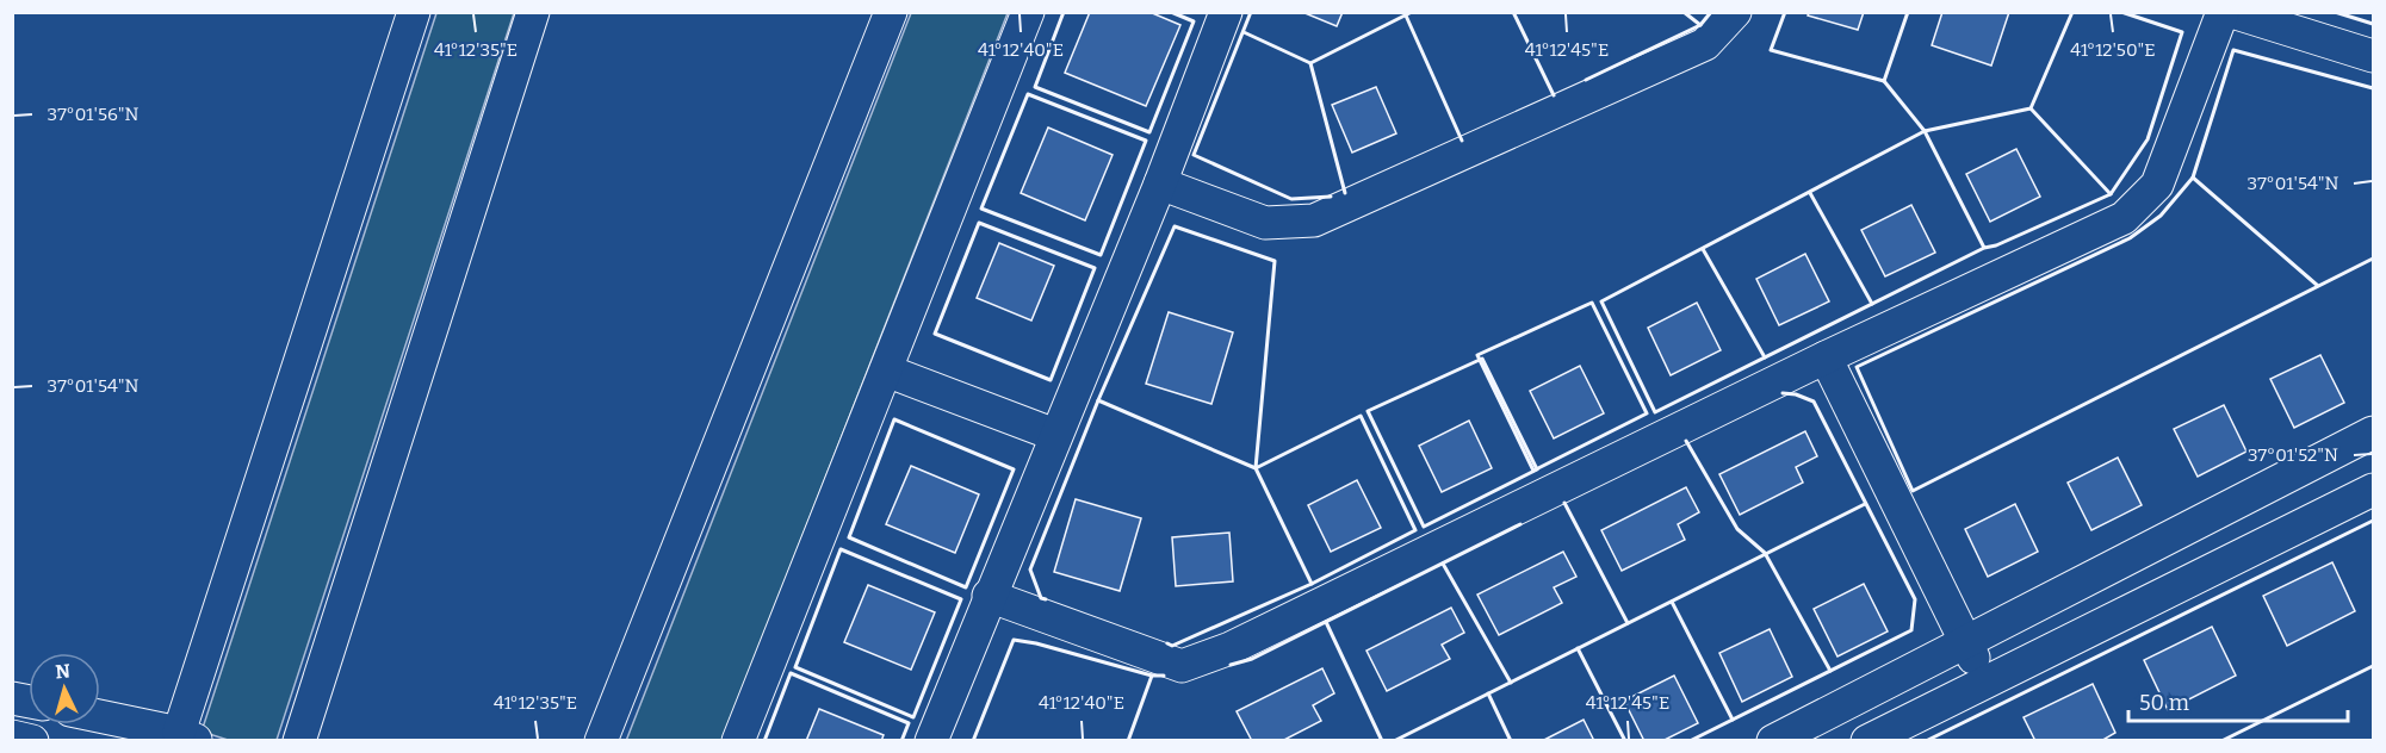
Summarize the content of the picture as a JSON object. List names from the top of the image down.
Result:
{
  "scale_bar": "50 m",
  "north": "top",
  "coordinates": [
    "41°12'35\"E",
    "41°12'40\"E",
    "41°12'45\"E",
    "41°12'50\"E",
    "37°01'56\"N",
    "37°01'54\"N",
    "37°01'52\"N"
  ]
}
